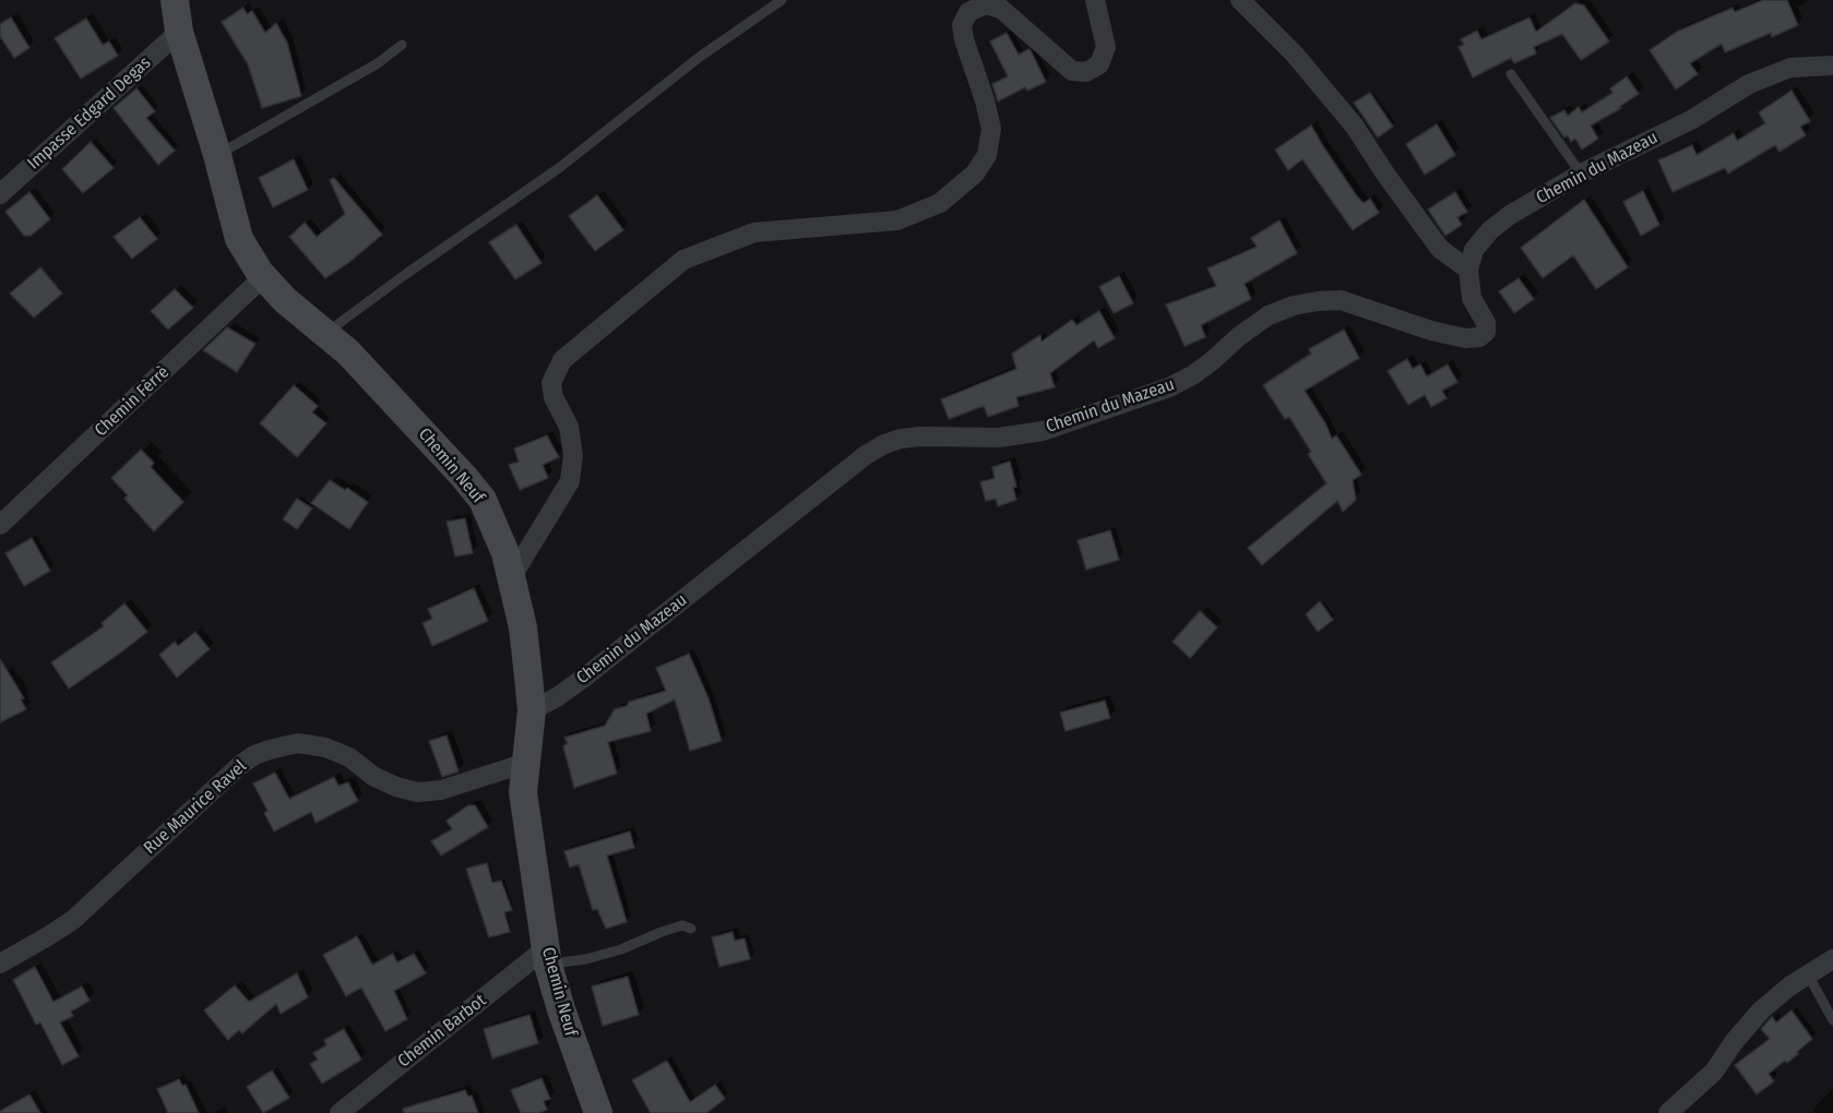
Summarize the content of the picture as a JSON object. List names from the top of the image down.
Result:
{
  "streets": {
    "main road": ["Chemin Neuf"],
    "street": [
      "Impasse Edgard Degas",
      "Chemin du Mazeau",
      "Chemin Fèrrè",
      "Rue Maurice Ravel",
      "Chemin Barbot"
    ]
  },
  "crossings": [
    ["Impasse Edgard Degas", "Chemin Neuf"],
    ["Chemin du Mazeau", "Chemin Neuf"],
    ["Chemin Fèrrè", "Chemin Neuf"],
    ["Chemin Neuf", "Rue Maurice Ravel"],
    ["Chemin Neuf", "Chemin Barbot"]
  ]
}
